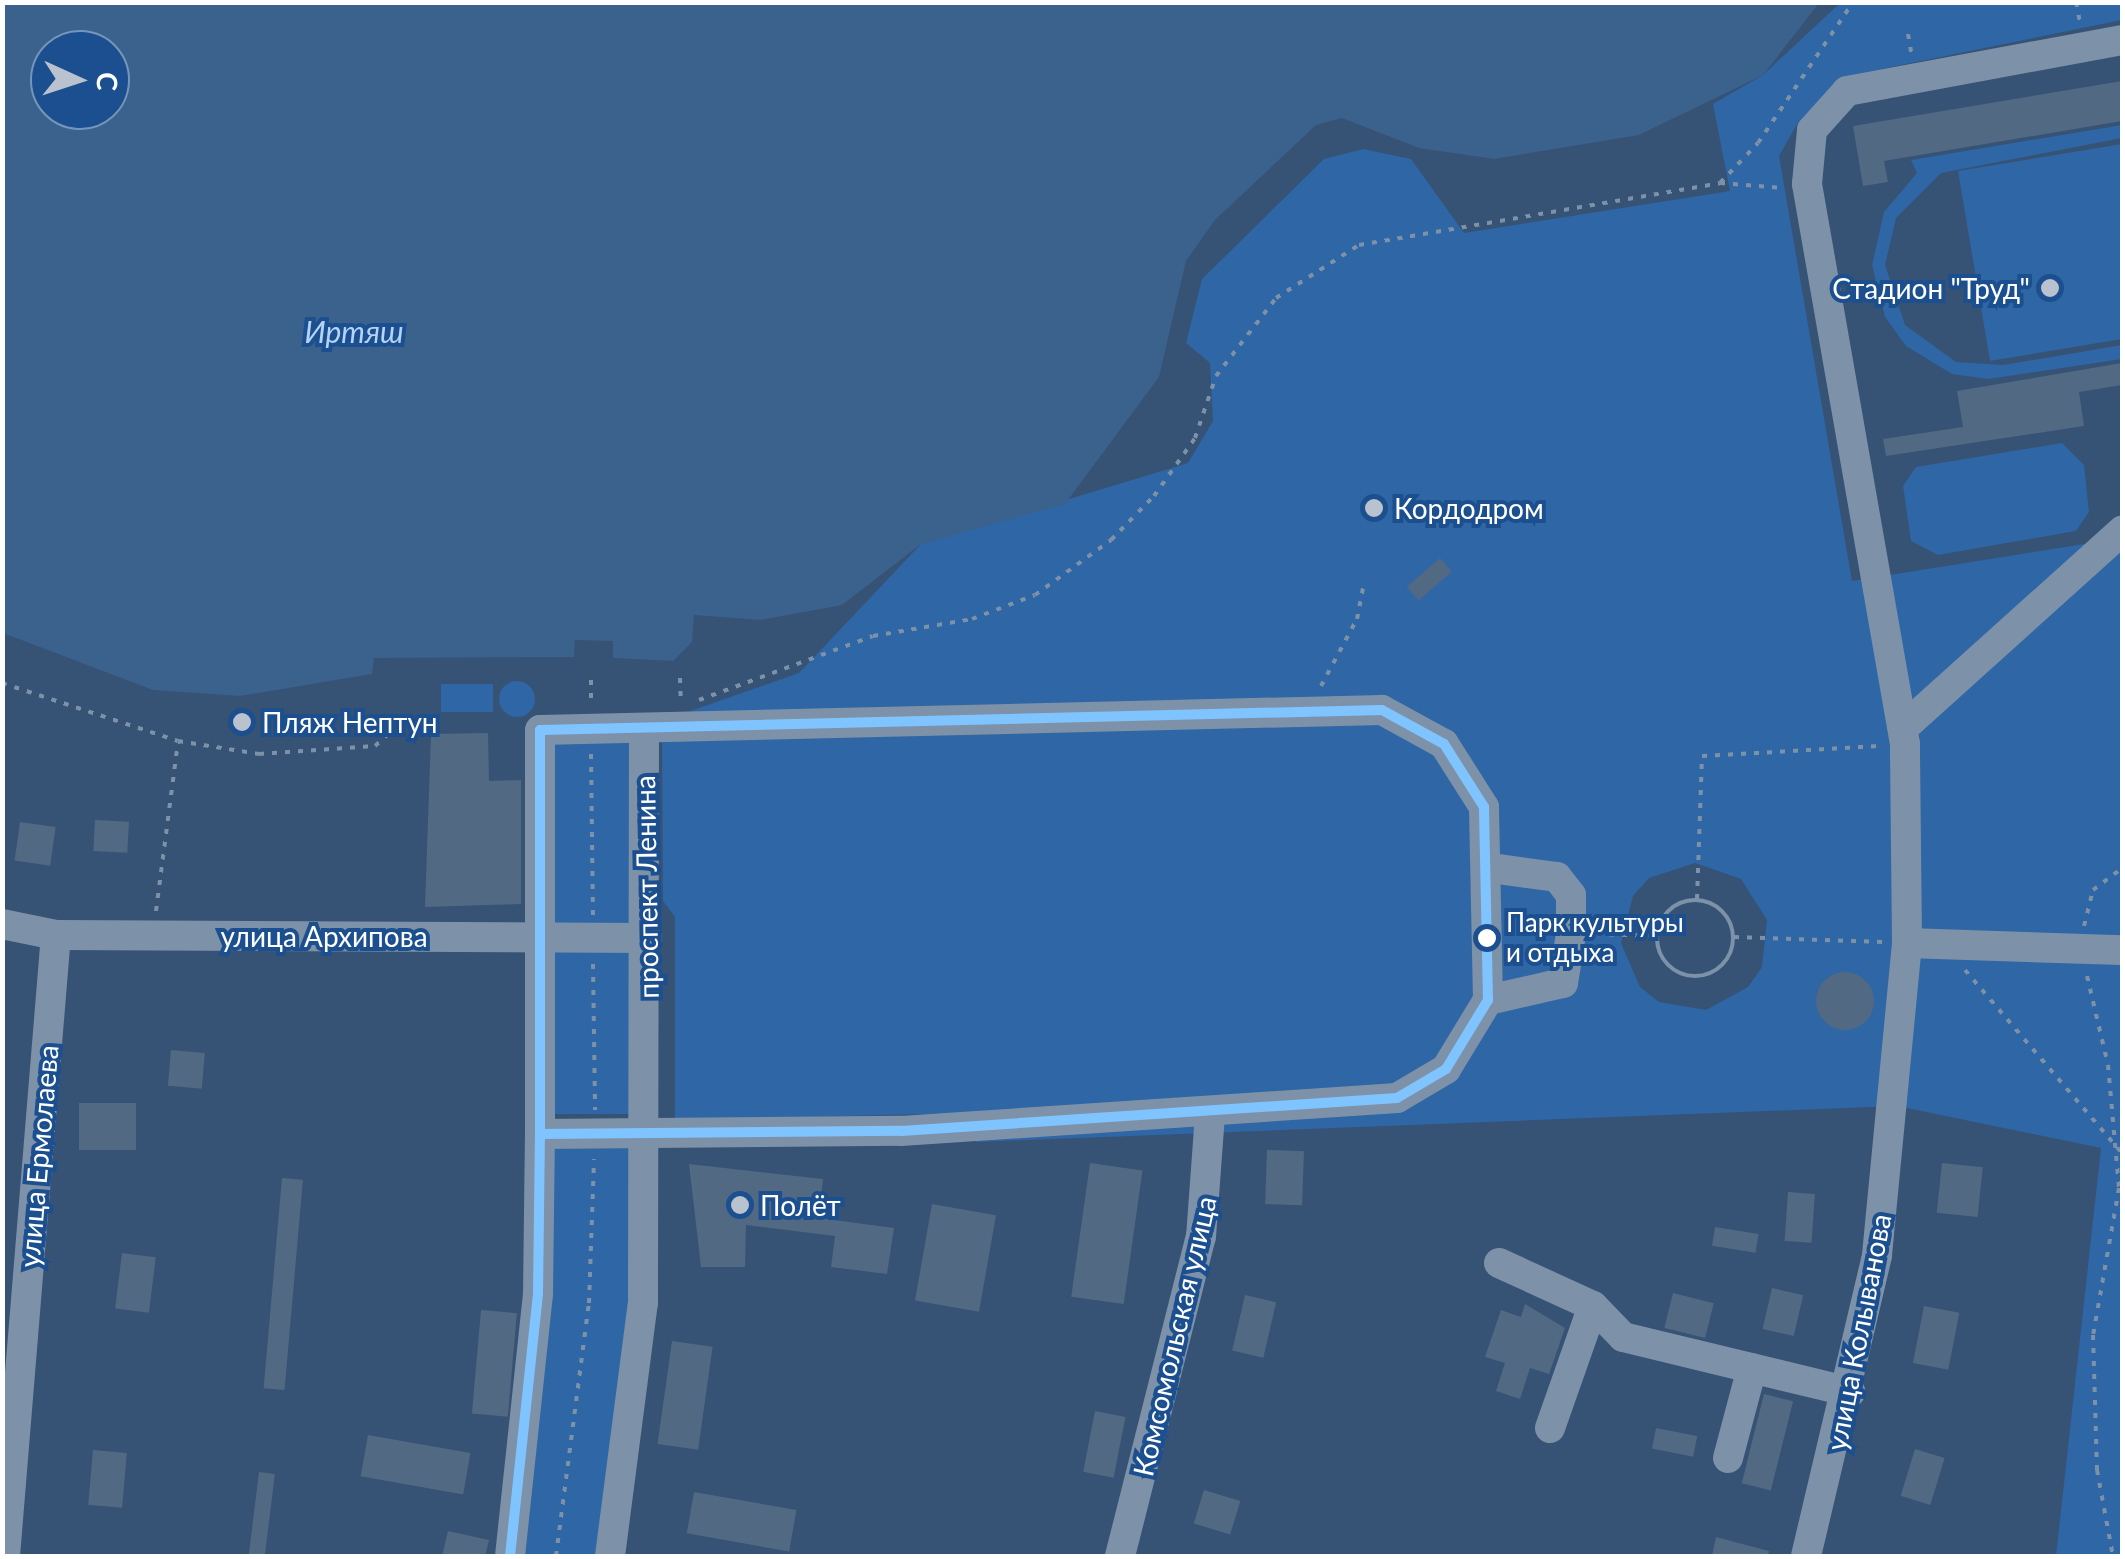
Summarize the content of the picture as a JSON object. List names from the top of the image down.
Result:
{
  "streets": {
    "street": [
      "проспект Ленина",
      "улица Архипова",
      "улица Ермолаева",
      "улица Колыванова",
      "Комсомольская улица"
    ]
  },
  "crossings": [
    ["проспект Ленина", "улица Архипова"],
    ["улица Архипова", "улица Ермолаева"]
  ],
  "water": ["Иртяш"],
  "places": [
    "Стадион \"Труд\"",
    "Кордодром",
    "Пляж Нептун",
    "Парк культуры и отдыха",
    "Полёт"
  ],
  "north": "right"
}
